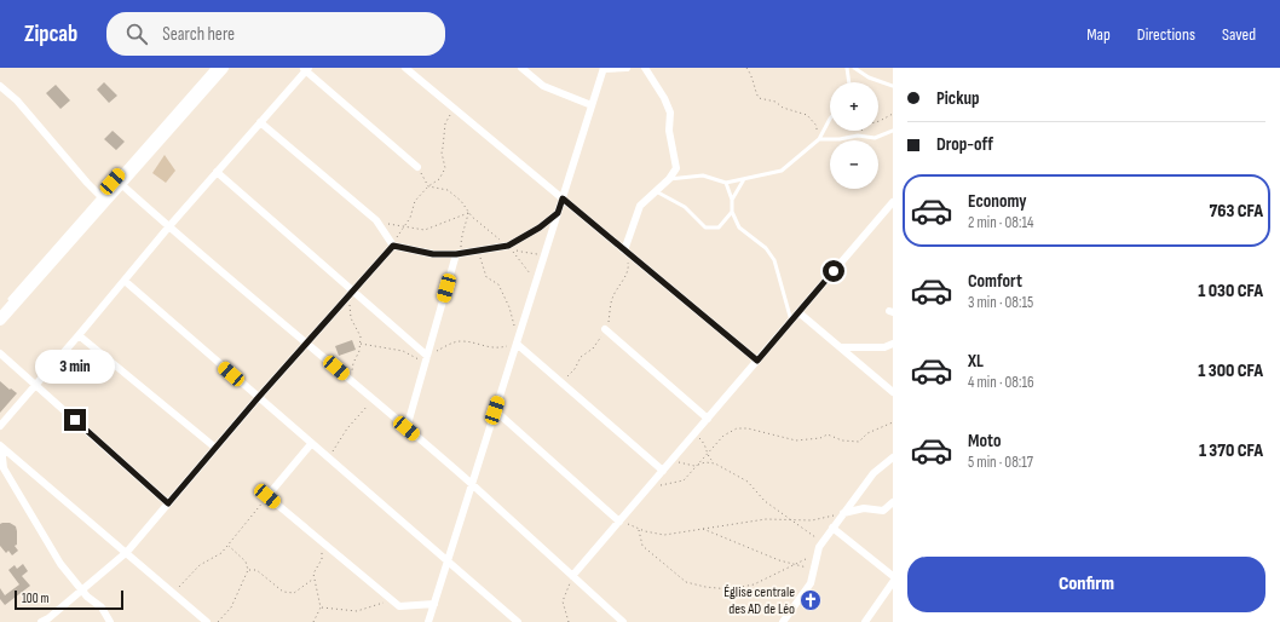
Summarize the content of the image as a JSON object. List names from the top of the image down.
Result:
{
  "places": {
    "church": ["Église centrale des AD de Léo"]
  },
  "scale_bar": "100 m",
  "page": {
    "header": "Zipcab",
    "search": "Search here",
    "nav": ["Map", "Directions", "Saved"],
    "banner": ["Pickup", "Drop-off"],
    "map_buttons": ["+", "−"],
    "list": [
      {
        "name": "Economy",
        "note": "2 min · 08:14",
        "value": "763 CFA"
      },
      {
        "name": "Comfort",
        "note": "3 min · 08:15",
        "value": "1 030 CFA"
      },
      {
        "name": "XL",
        "note": "4 min · 08:16",
        "value": "1 300 CFA"
      },
      {
        "name": "Moto",
        "note": "5 min · 08:17",
        "value": "1 370 CFA"
      }
    ],
    "bubble": "3 min",
    "buttons": "Confirm",
    "scale": "100 m"
  }
}
